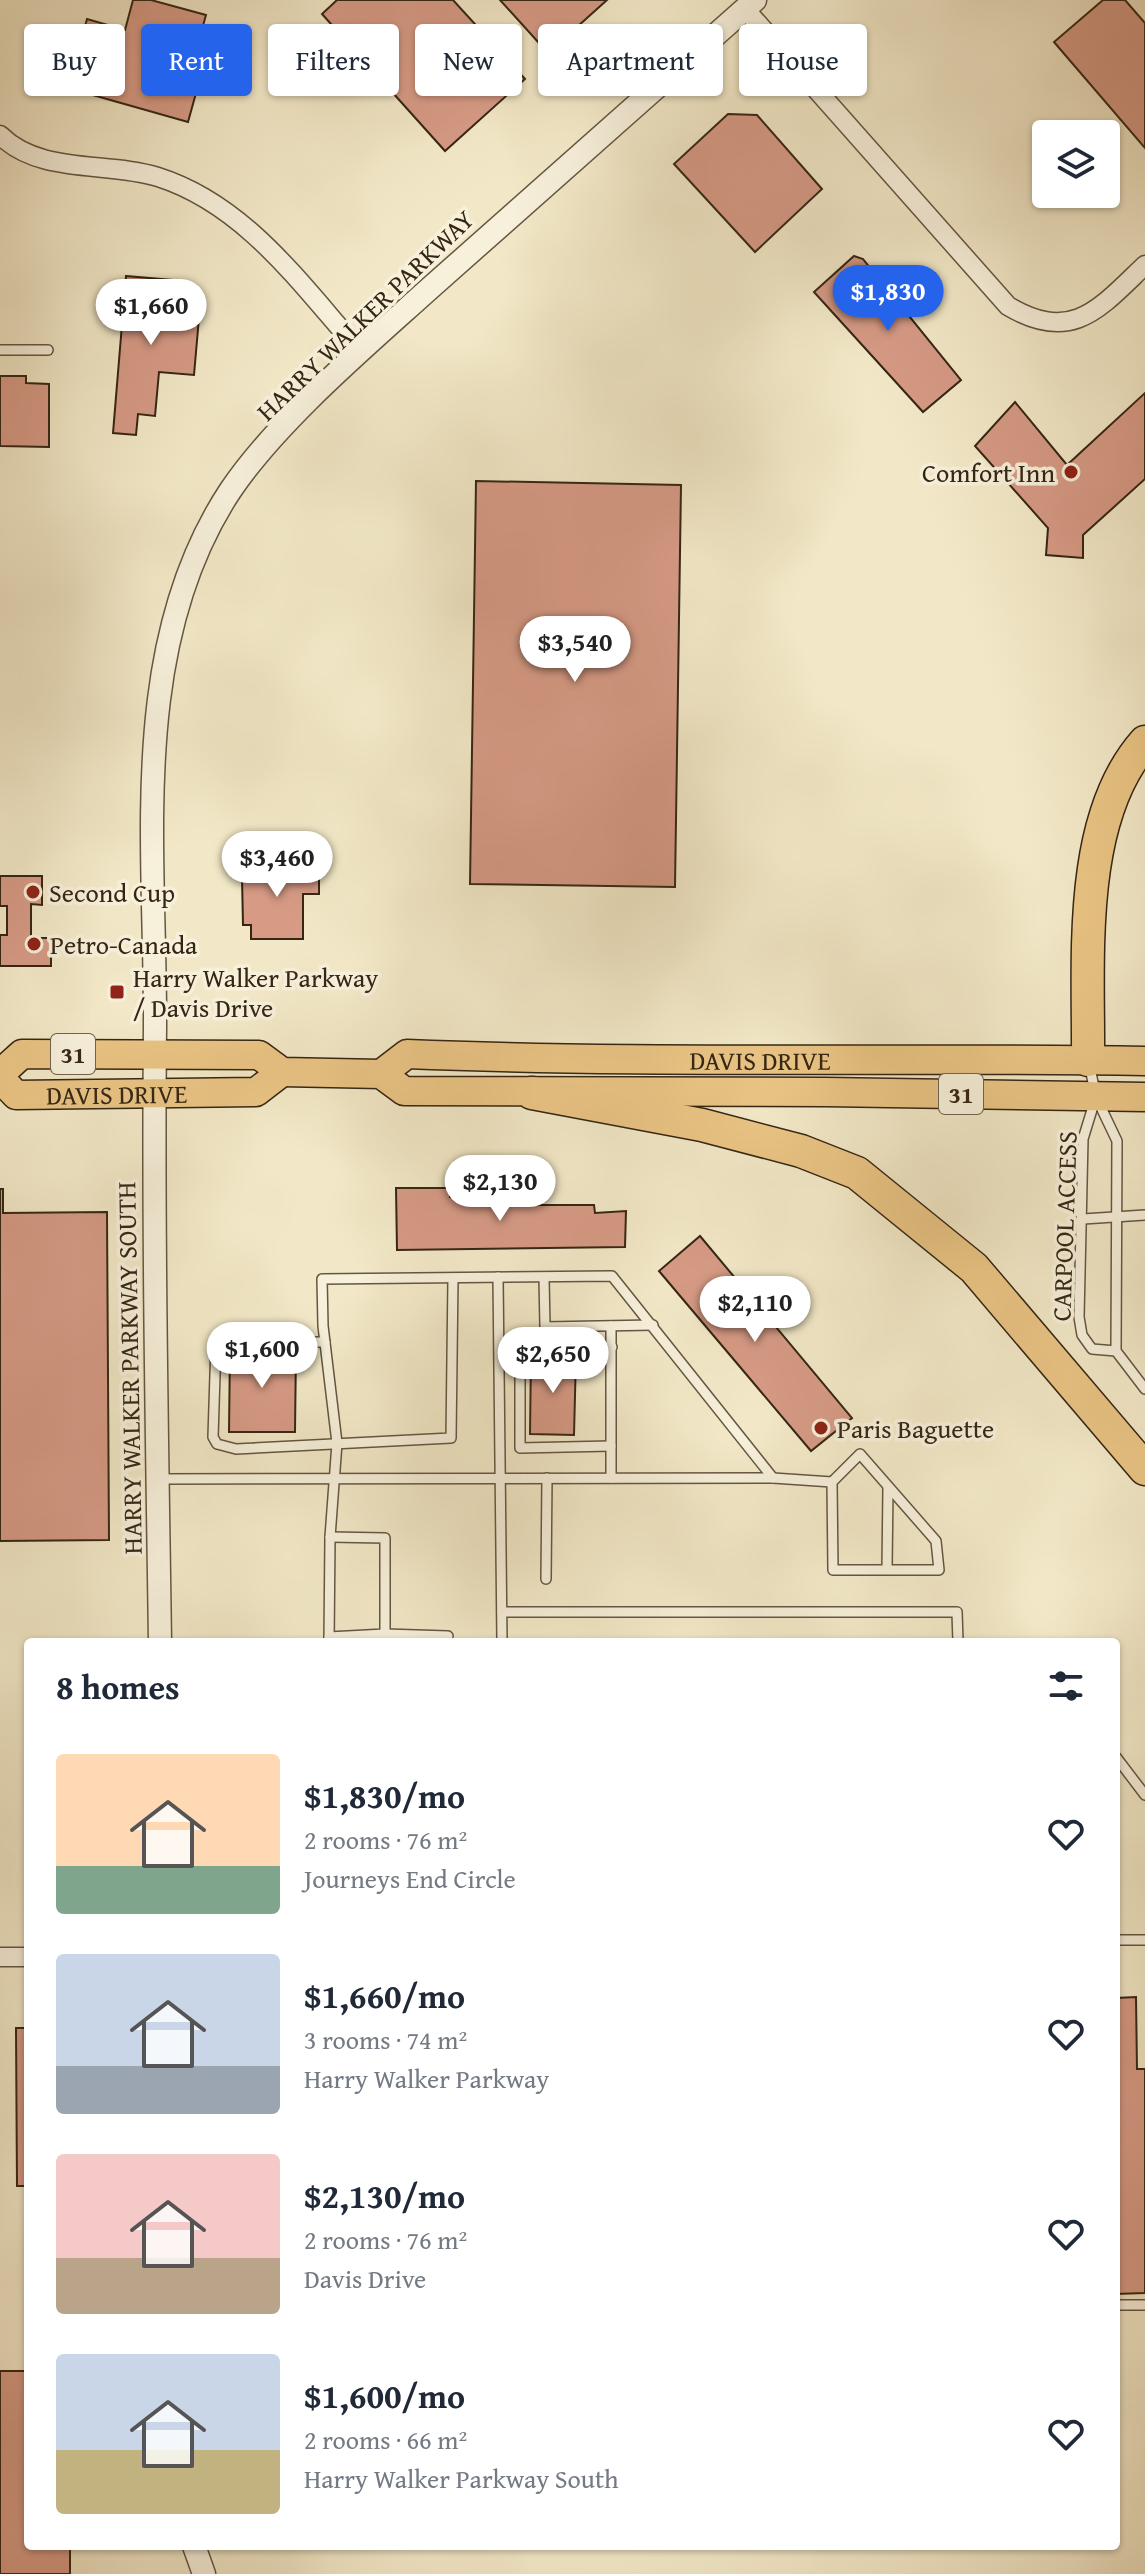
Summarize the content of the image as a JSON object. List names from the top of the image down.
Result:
{
  "streets": {
    "main road": ["31", "DAVIS DRIVE"],
    "street": ["HARRY WALKER PARKWAY", "HARRY WALKER PARKWAY SOUTH"],
    "lane": ["CARPOOL ACCESS"]
  },
  "crossings": [
    ["HARRY WALKER PARKWAY", "DAVIS DRIVE"],
    ["HARRY WALKER PARKWAY", "HARRY WALKER PARKWAY SOUTH"],
    ["DAVIS DRIVE", "CARPOOL ACCESS"],
    ["DAVIS DRIVE", "HARRY WALKER PARKWAY SOUTH"]
  ],
  "places": {
    "other": [
      "Comfort Inn",
      "Second Cup",
      "Petro-Canada",
      "Paris Baguette"
    ],
    "transit": ["Harry Walker Parkway / Davis Drive"]
  },
  "page": {
    "chip": [
      "Buy",
      "Rent",
      "Filters",
      "New",
      "Apartment",
      "House"
    ],
    "price": [
      "$1,830",
      "$1,660",
      "$3,540",
      "$3,460",
      "$2,130",
      "$2,110",
      "$1,600",
      "$2,650"
    ],
    "heading": "8 homes",
    "list": [
      {
        "name": "$1,830/mo",
        "note": "2 rooms · 76 m² · Journeys End Circle"
      },
      {
        "name": "$1,660/mo",
        "note": "3 rooms · 74 m² · Harry Walker Parkway"
      },
      {
        "name": "$2,130/mo",
        "note": "2 rooms · 76 m² · Davis Drive"
      },
      {
        "name": "$1,600/mo",
        "note": "2 rooms · 66 m² · Harry Walker Parkway South"
      }
    ]
  }
}
